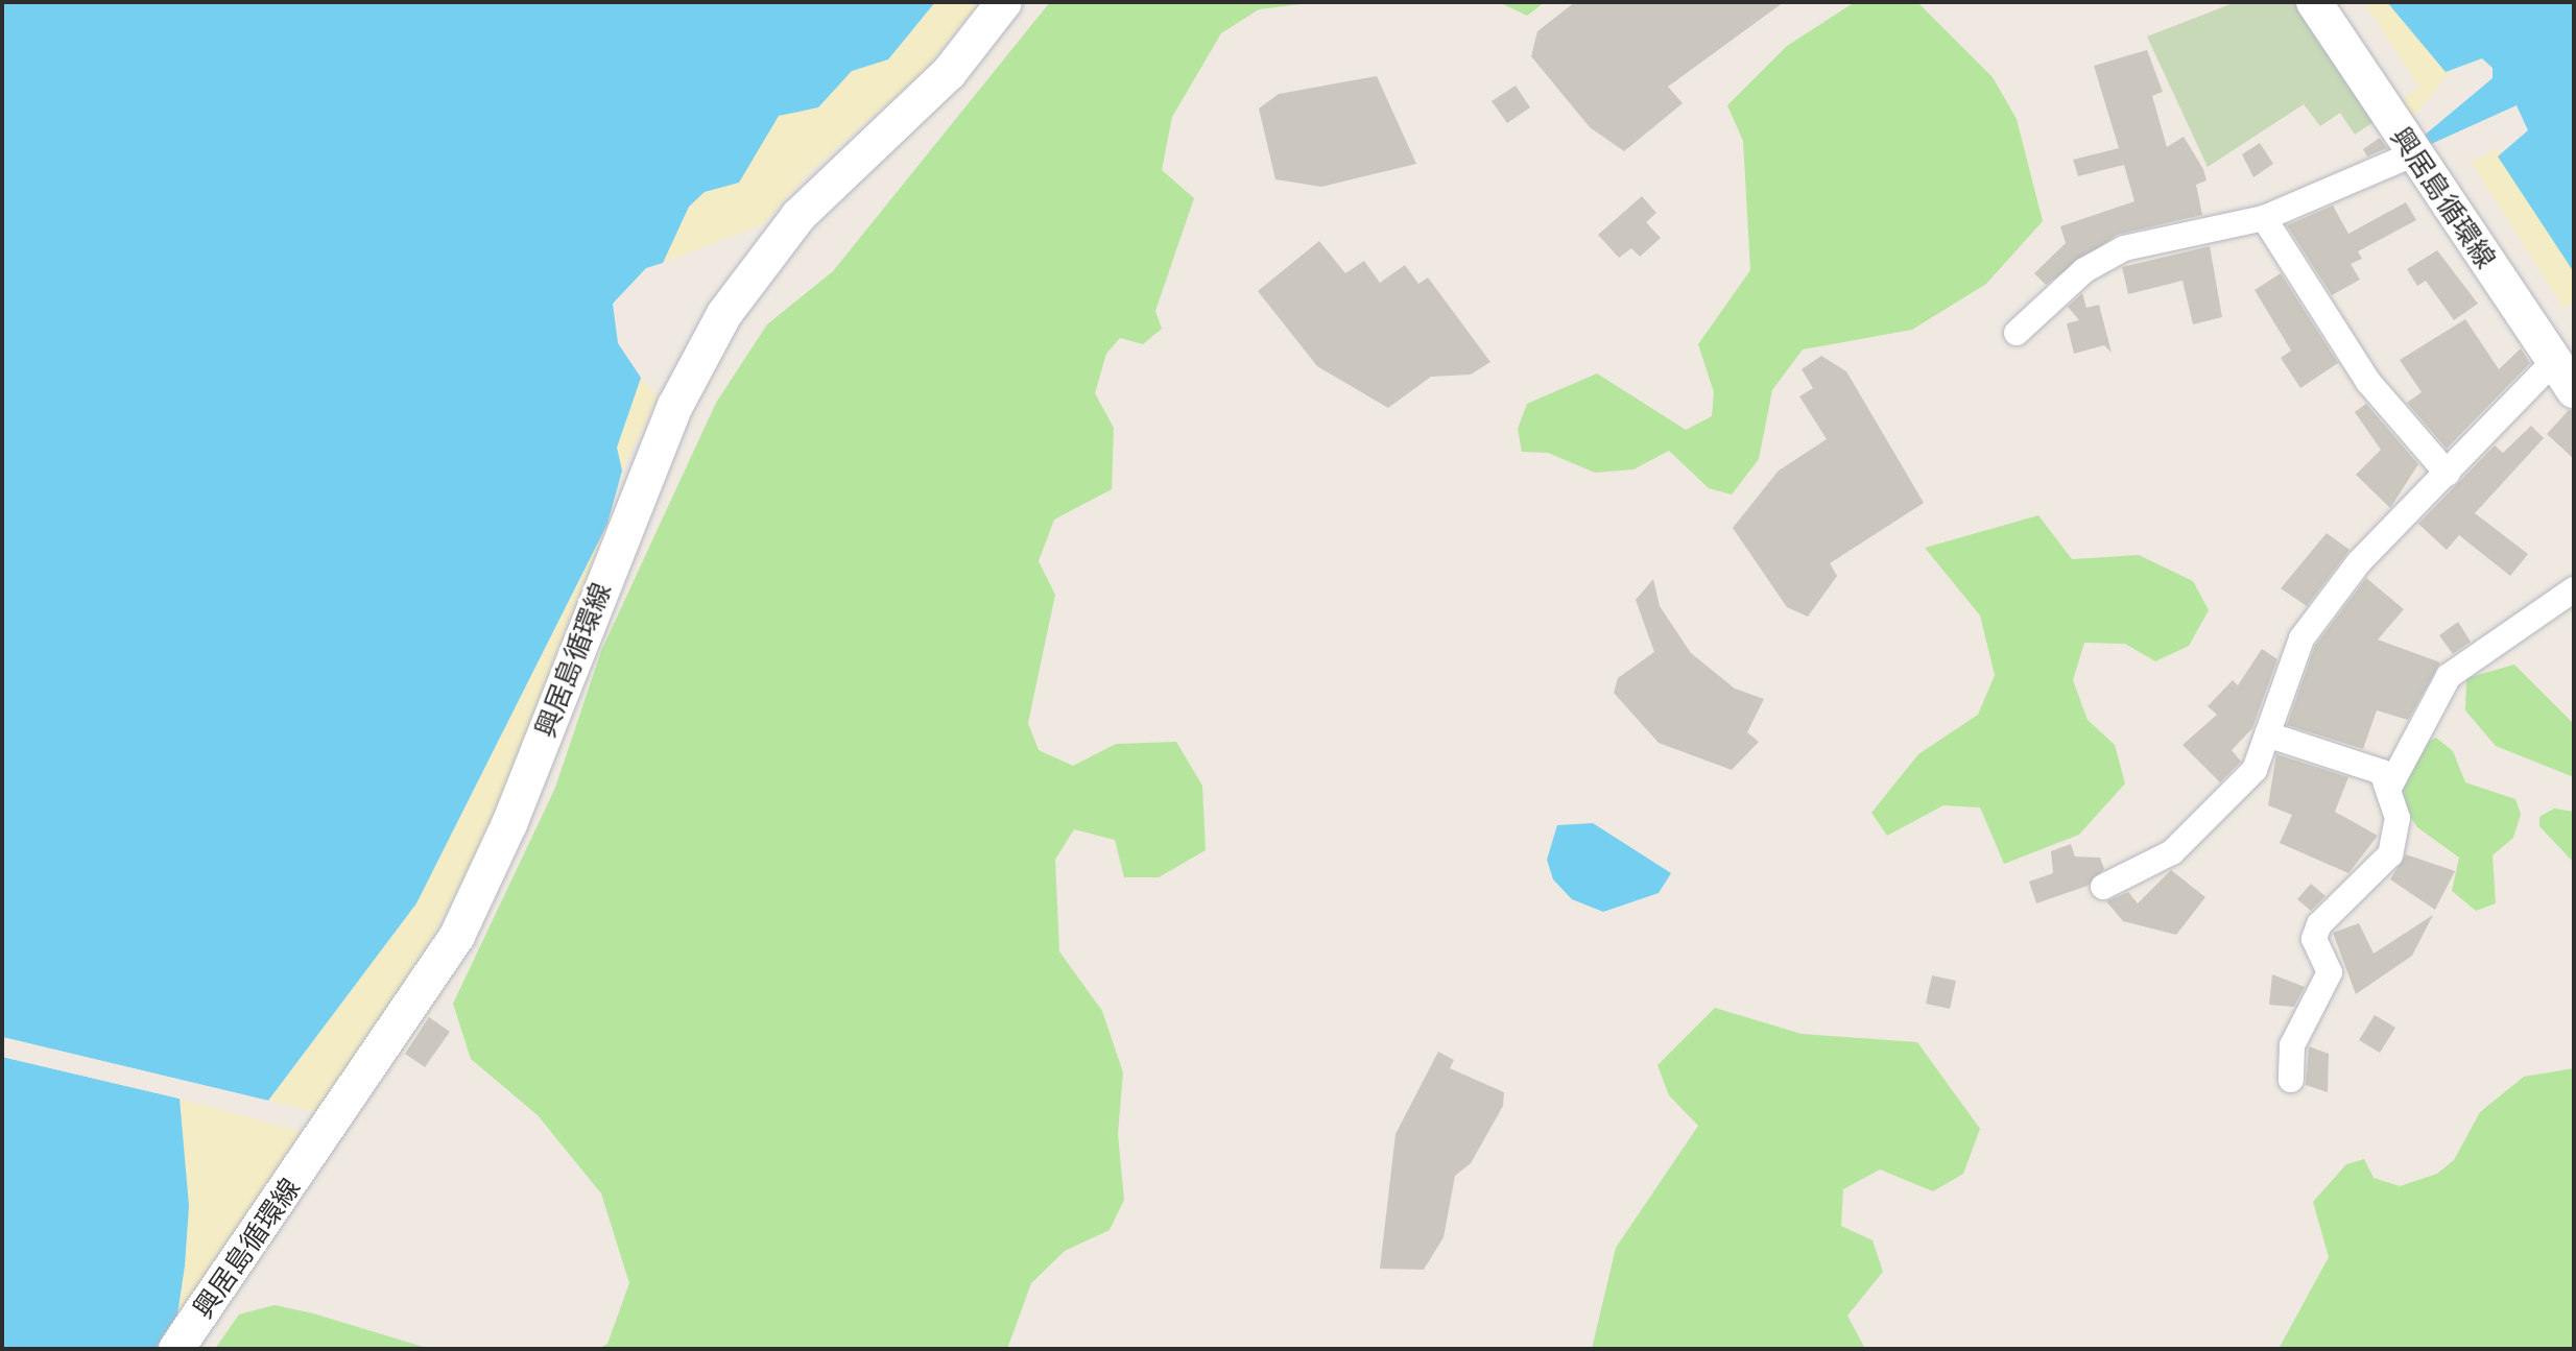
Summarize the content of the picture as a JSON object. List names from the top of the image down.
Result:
{
  "streets": {
    "main road": ["興居島循環線"]
  }
}
